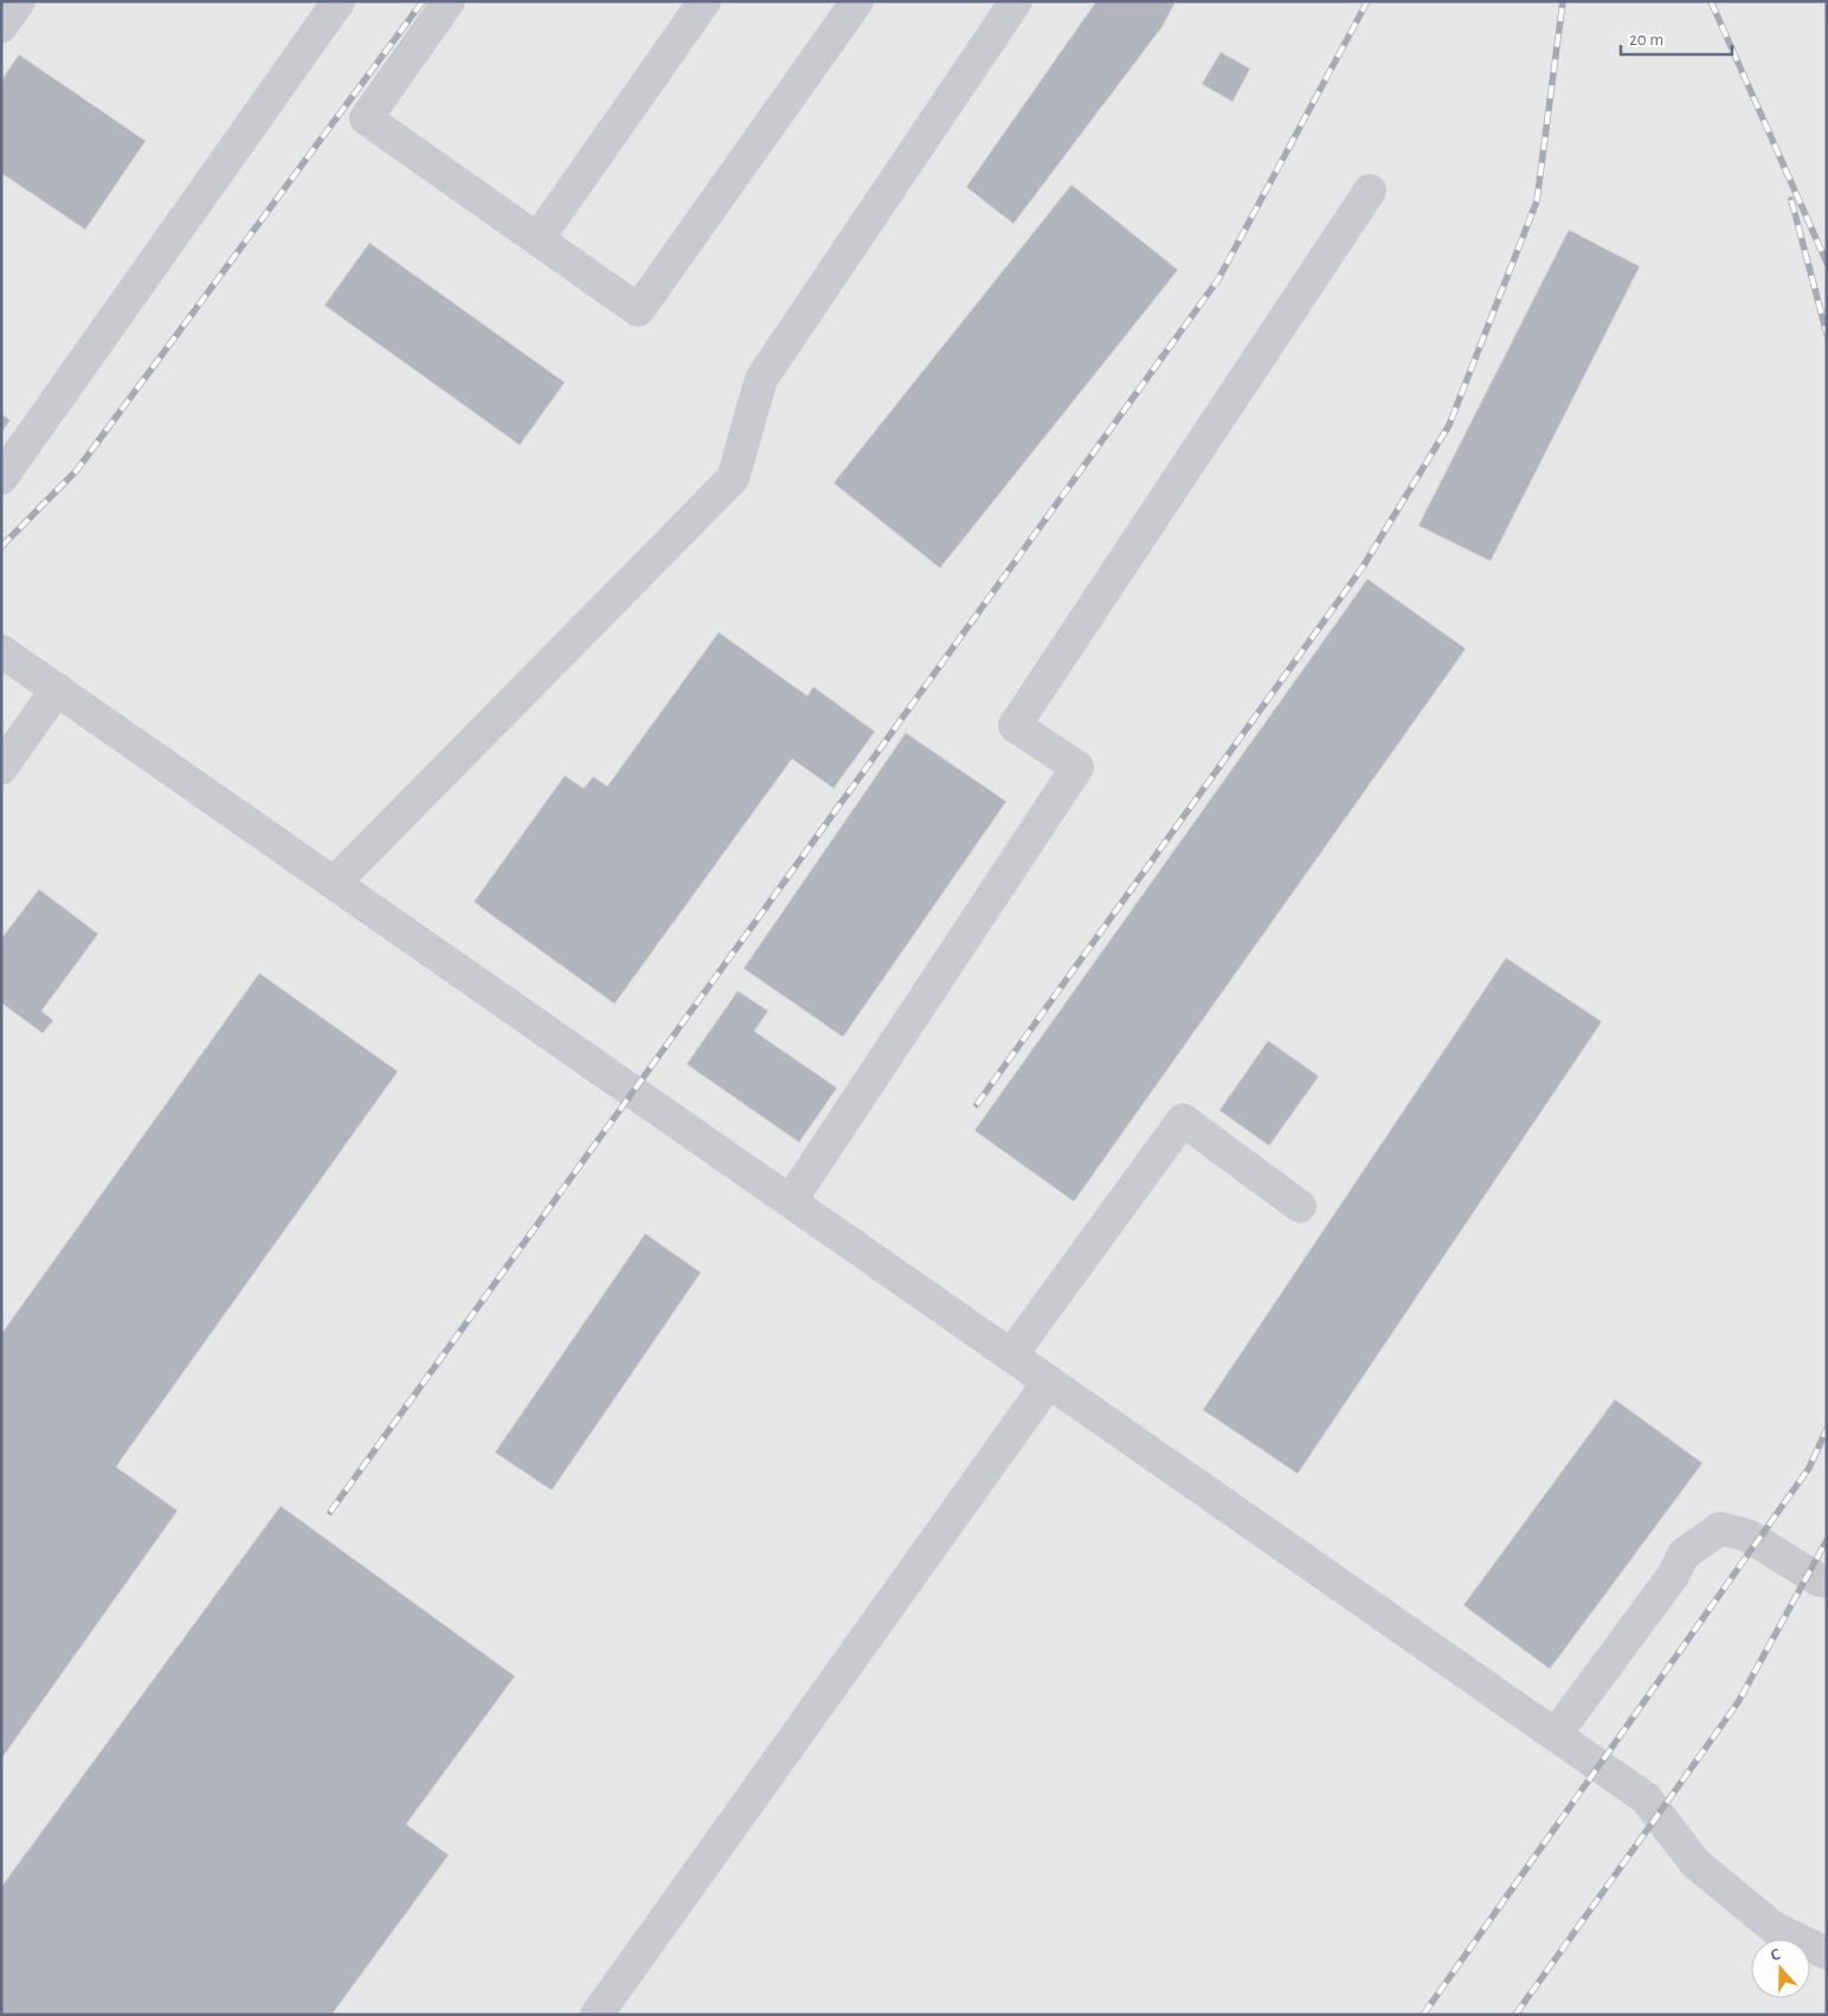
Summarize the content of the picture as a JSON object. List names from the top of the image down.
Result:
{
  "scale_bar": "20 m",
  "north": "top"
}
